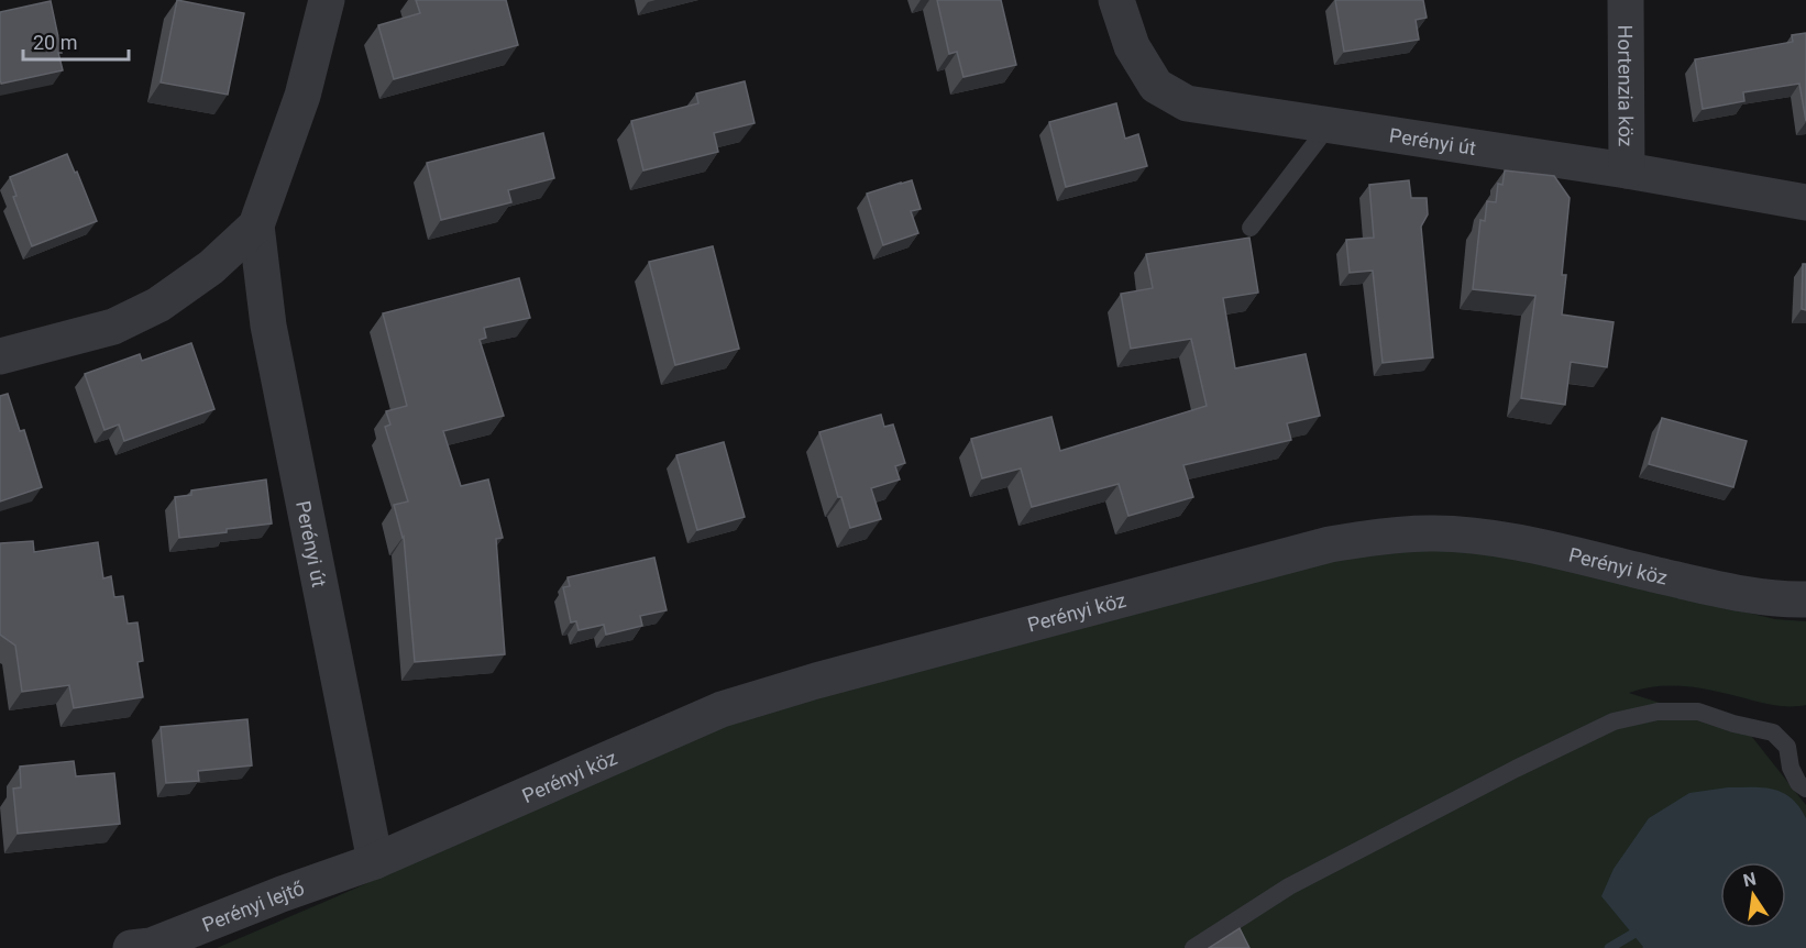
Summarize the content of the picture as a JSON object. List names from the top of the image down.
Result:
{
  "streets": {
    "street": [
      "Hortenzia köz",
      "Perényi út",
      "Perényi köz",
      "Perényi lejtő"
    ]
  },
  "crossings": [
    ["Hortenzia köz", "Perényi út"],
    ["Perényi út", "Perényi köz"],
    ["Perényi út", "Perényi lejtő"],
    ["Perényi köz", "Perényi lejtő"]
  ],
  "scale_bar": "20 m",
  "north": "top"
}
